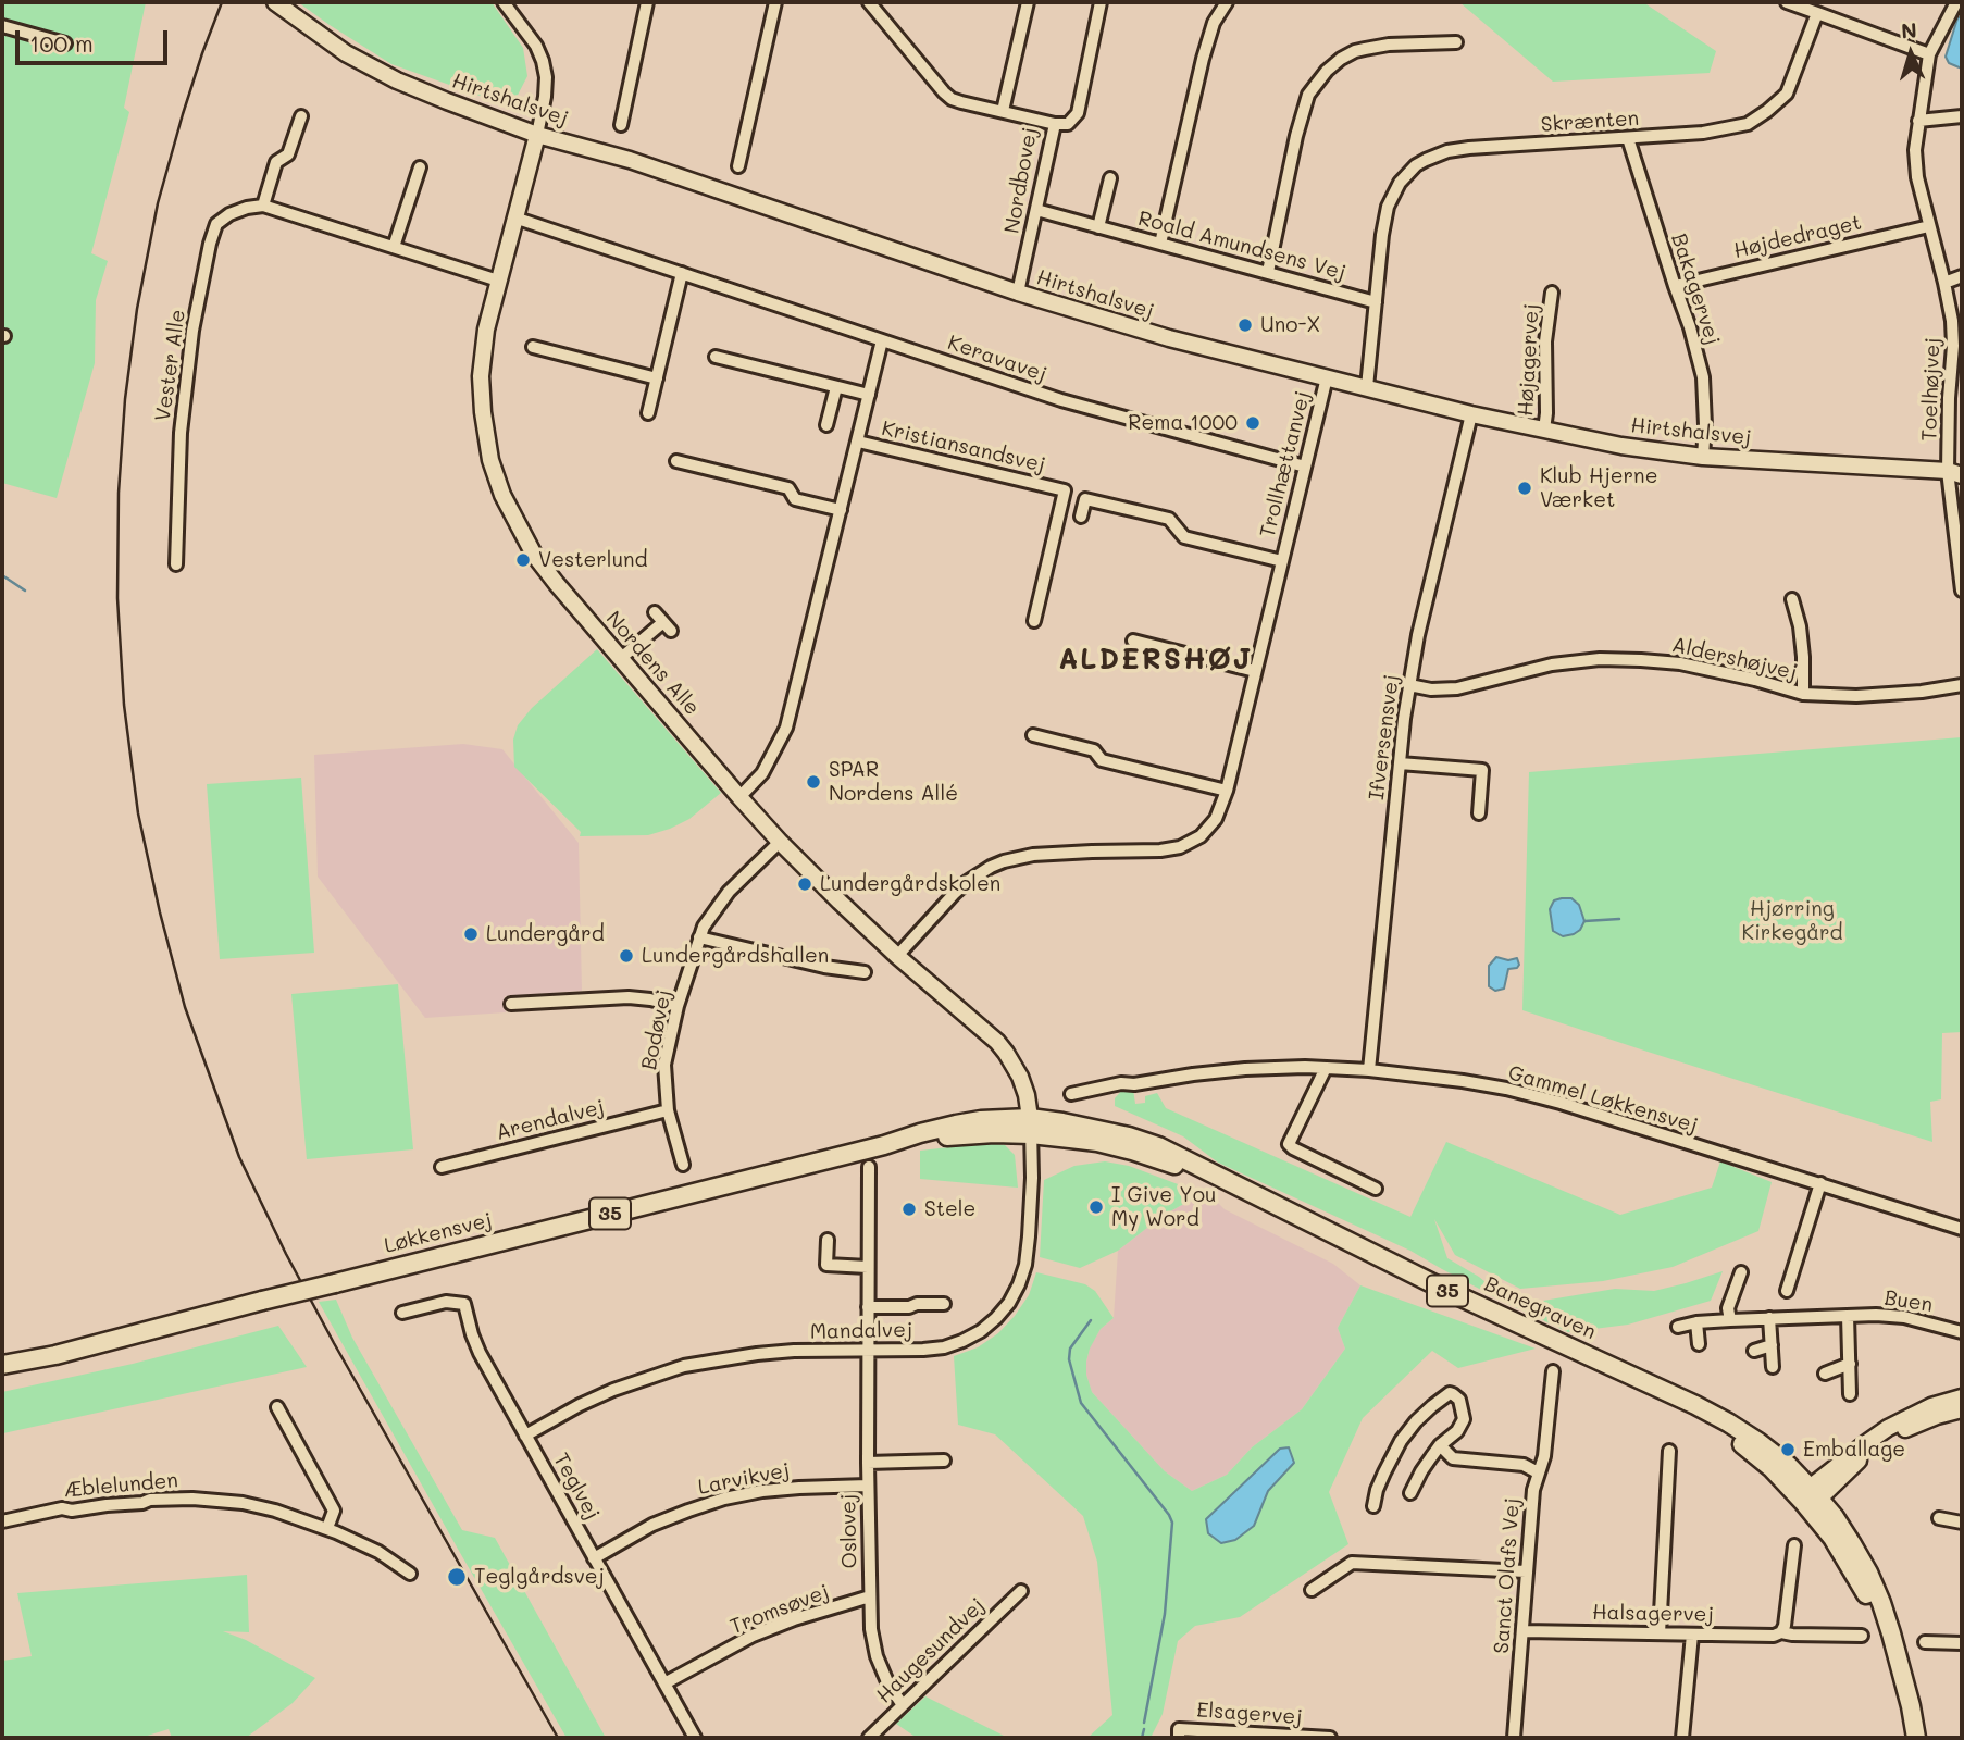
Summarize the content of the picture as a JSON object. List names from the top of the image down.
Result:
{
  "streets": {
    "main road": ["35", "Løkkensvej", "Banegraven"],
    "street": [
      "Hirtshalsvej",
      "Skrænten",
      "Nordbovej",
      "Højdedraget",
      "Roald Amundsens Vej",
      "Bakagervej",
      "Keravavej",
      "Højagervej",
      "Vester Alle",
      "Toelhøjvej",
      "Kristiansandsvej",
      "Trollhættanvej",
      "Aldershøjvej",
      "Nordens Alle",
      "Ifversensvej",
      "Bodøvej",
      "Gammel Løkkensvej",
      "Arendalvej",
      "Buen",
      "Mandalvej",
      "Larvikvej",
      "Æblelunden",
      "Teglvej",
      "Oslovej",
      "Sanct Olafs Vej",
      "Tromsøvej",
      "Halsagervej",
      "Haugesundvej",
      "Elsagervej"
    ]
  },
  "crossings": [
    ["Hirtshalsvej", "Skrænten"],
    ["Hirtshalsvej", "Nordbovej"],
    ["Hirtshalsvej", "Bakagervej"],
    ["Hirtshalsvej", "Højagervej"],
    ["Hirtshalsvej", "Toelhøjvej"],
    ["Hirtshalsvej", "Trollhættanvej"],
    ["Hirtshalsvej", "Nordens Alle"],
    ["Hirtshalsvej", "Ifversensvej"],
    ["Skrænten", "Roald Amundsens Vej"],
    ["Skrænten", "Bakagervej"],
    ["Nordbovej", "Roald Amundsens Vej"],
    ["Højdedraget", "Bakagervej"],
    ["Højdedraget", "Toelhøjvej"],
    ["Keravavej", "Kristiansandsvej"],
    ["Keravavej", "Trollhættanvej"],
    ["Keravavej", "Nordens Alle"],
    ["Kristiansandsvej", "Nordens Alle"],
    ["Trollhættanvej", "Nordens Alle"],
    ["Aldershøjvej", "Ifversensvej"],
    ["Nordens Alle", "Bodøvej"],
    ["Nordens Alle", "Løkkensvej"],
    ["Nordens Alle", "Banegraven"],
    ["Nordens Alle", "Mandalvej"],
    ["Ifversensvej", "Gammel Løkkensvej"],
    ["Bodøvej", "Arendalvej"],
    ["Løkkensvej", "Banegraven"],
    ["Løkkensvej", "Mandalvej"],
    ["Banegraven", "Mandalvej"],
    ["Mandalvej", "Teglvej"],
    ["Mandalvej", "Oslovej"],
    ["Larvikvej", "Teglvej"],
    ["Larvikvej", "Oslovej"],
    ["Teglvej", "Tromsøvej"],
    ["Oslovej", "Tromsøvej"],
    ["Oslovej", "Haugesundvej"],
    ["Sanct Olafs Vej", "Halsagervej"]
  ],
  "districts": ["ALDERSHØJ"],
  "parks": ["Hjørring Kirkegård"],
  "places": [
    "Uno-X",
    "Rema 1000",
    "Klub Hjerne Værket",
    "Vesterlund",
    "SPAR Nordens Allé",
    "Lundergårdskolen",
    "Lundergård",
    "Lundergårdshallen",
    "I Give You My Word",
    "Stele",
    "Emballage",
    "Teglgårdsvej"
  ],
  "scale_bar": "100 m",
  "north": "top"
}
